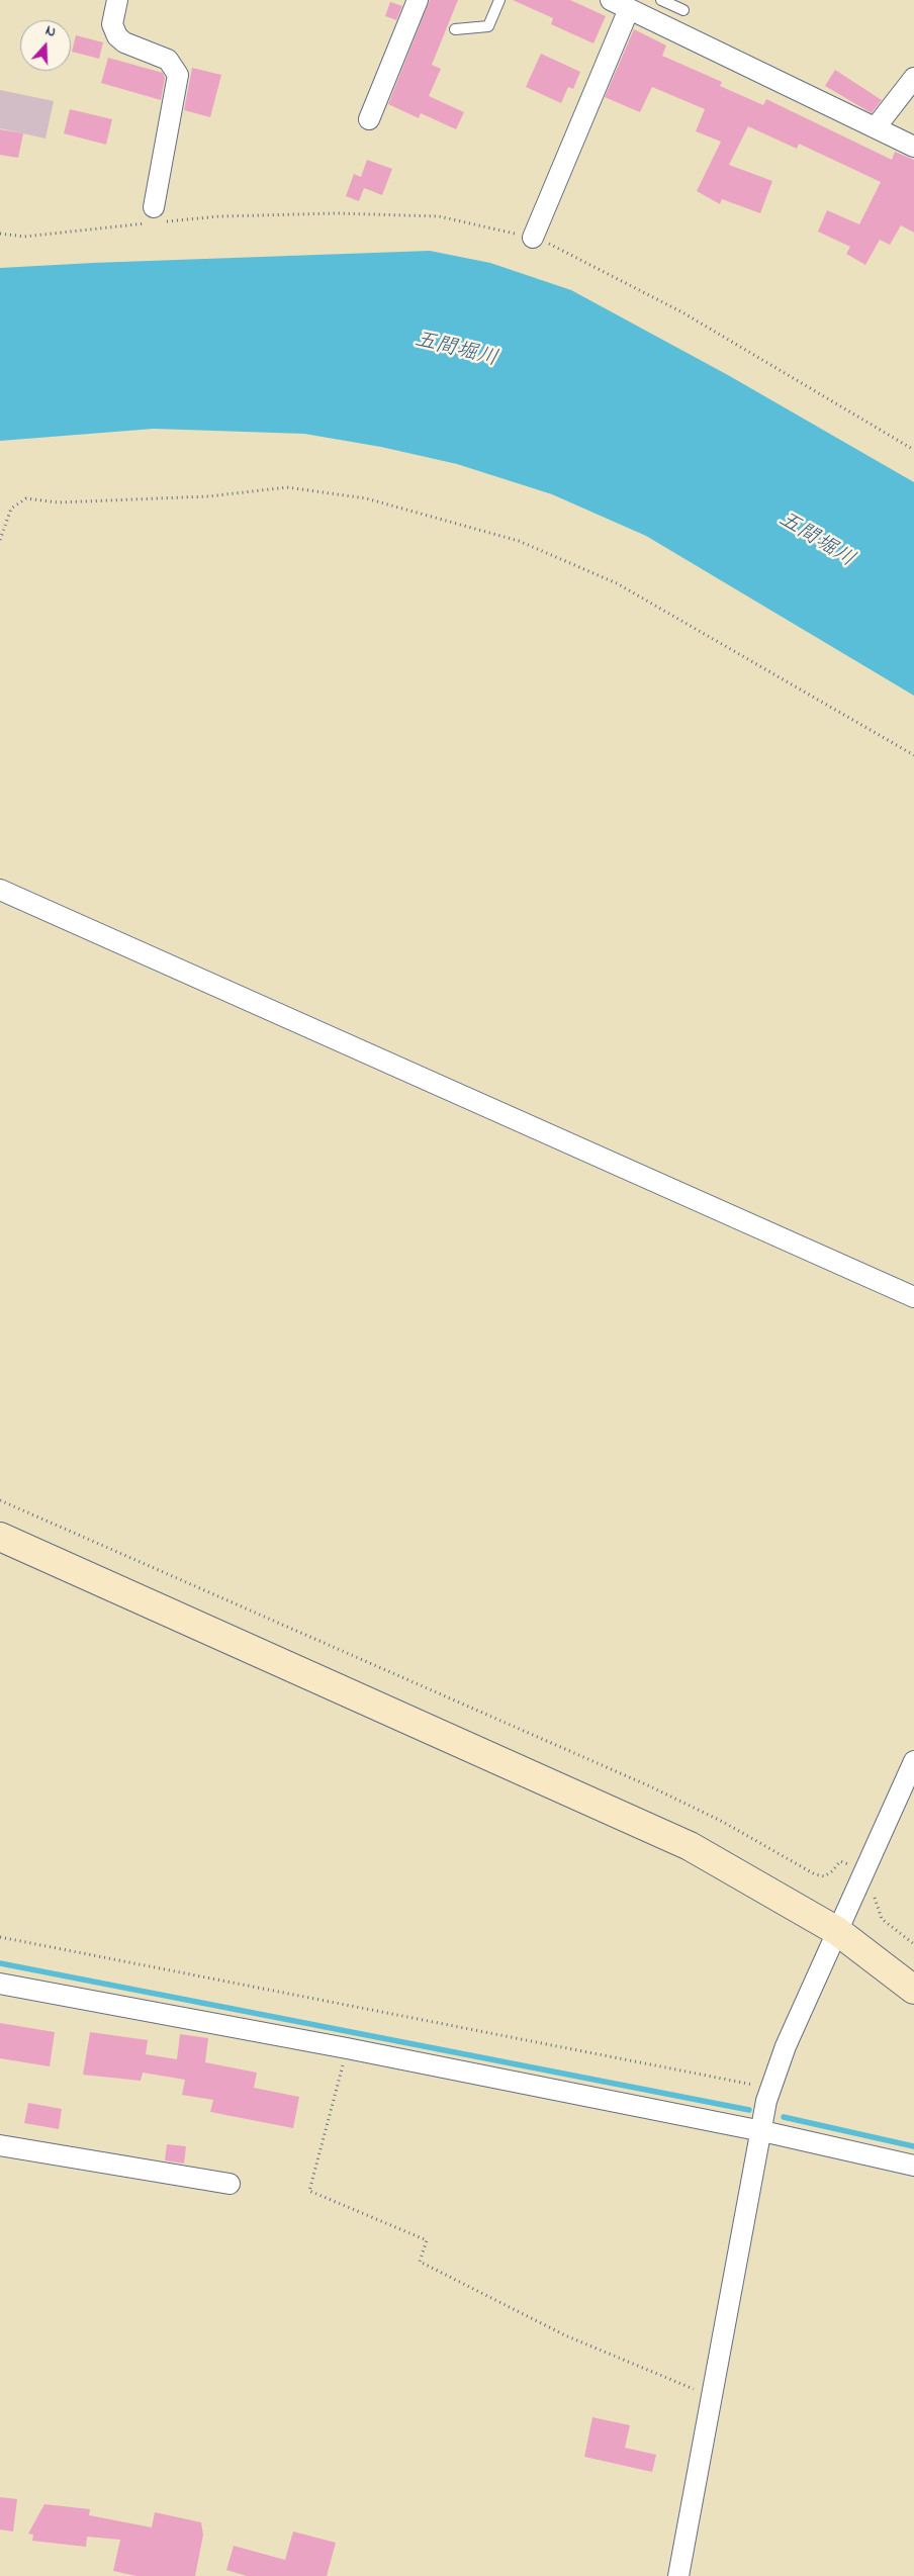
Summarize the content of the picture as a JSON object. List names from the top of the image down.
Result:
{
  "water": ["五間堀川"],
  "north": "top"
}
